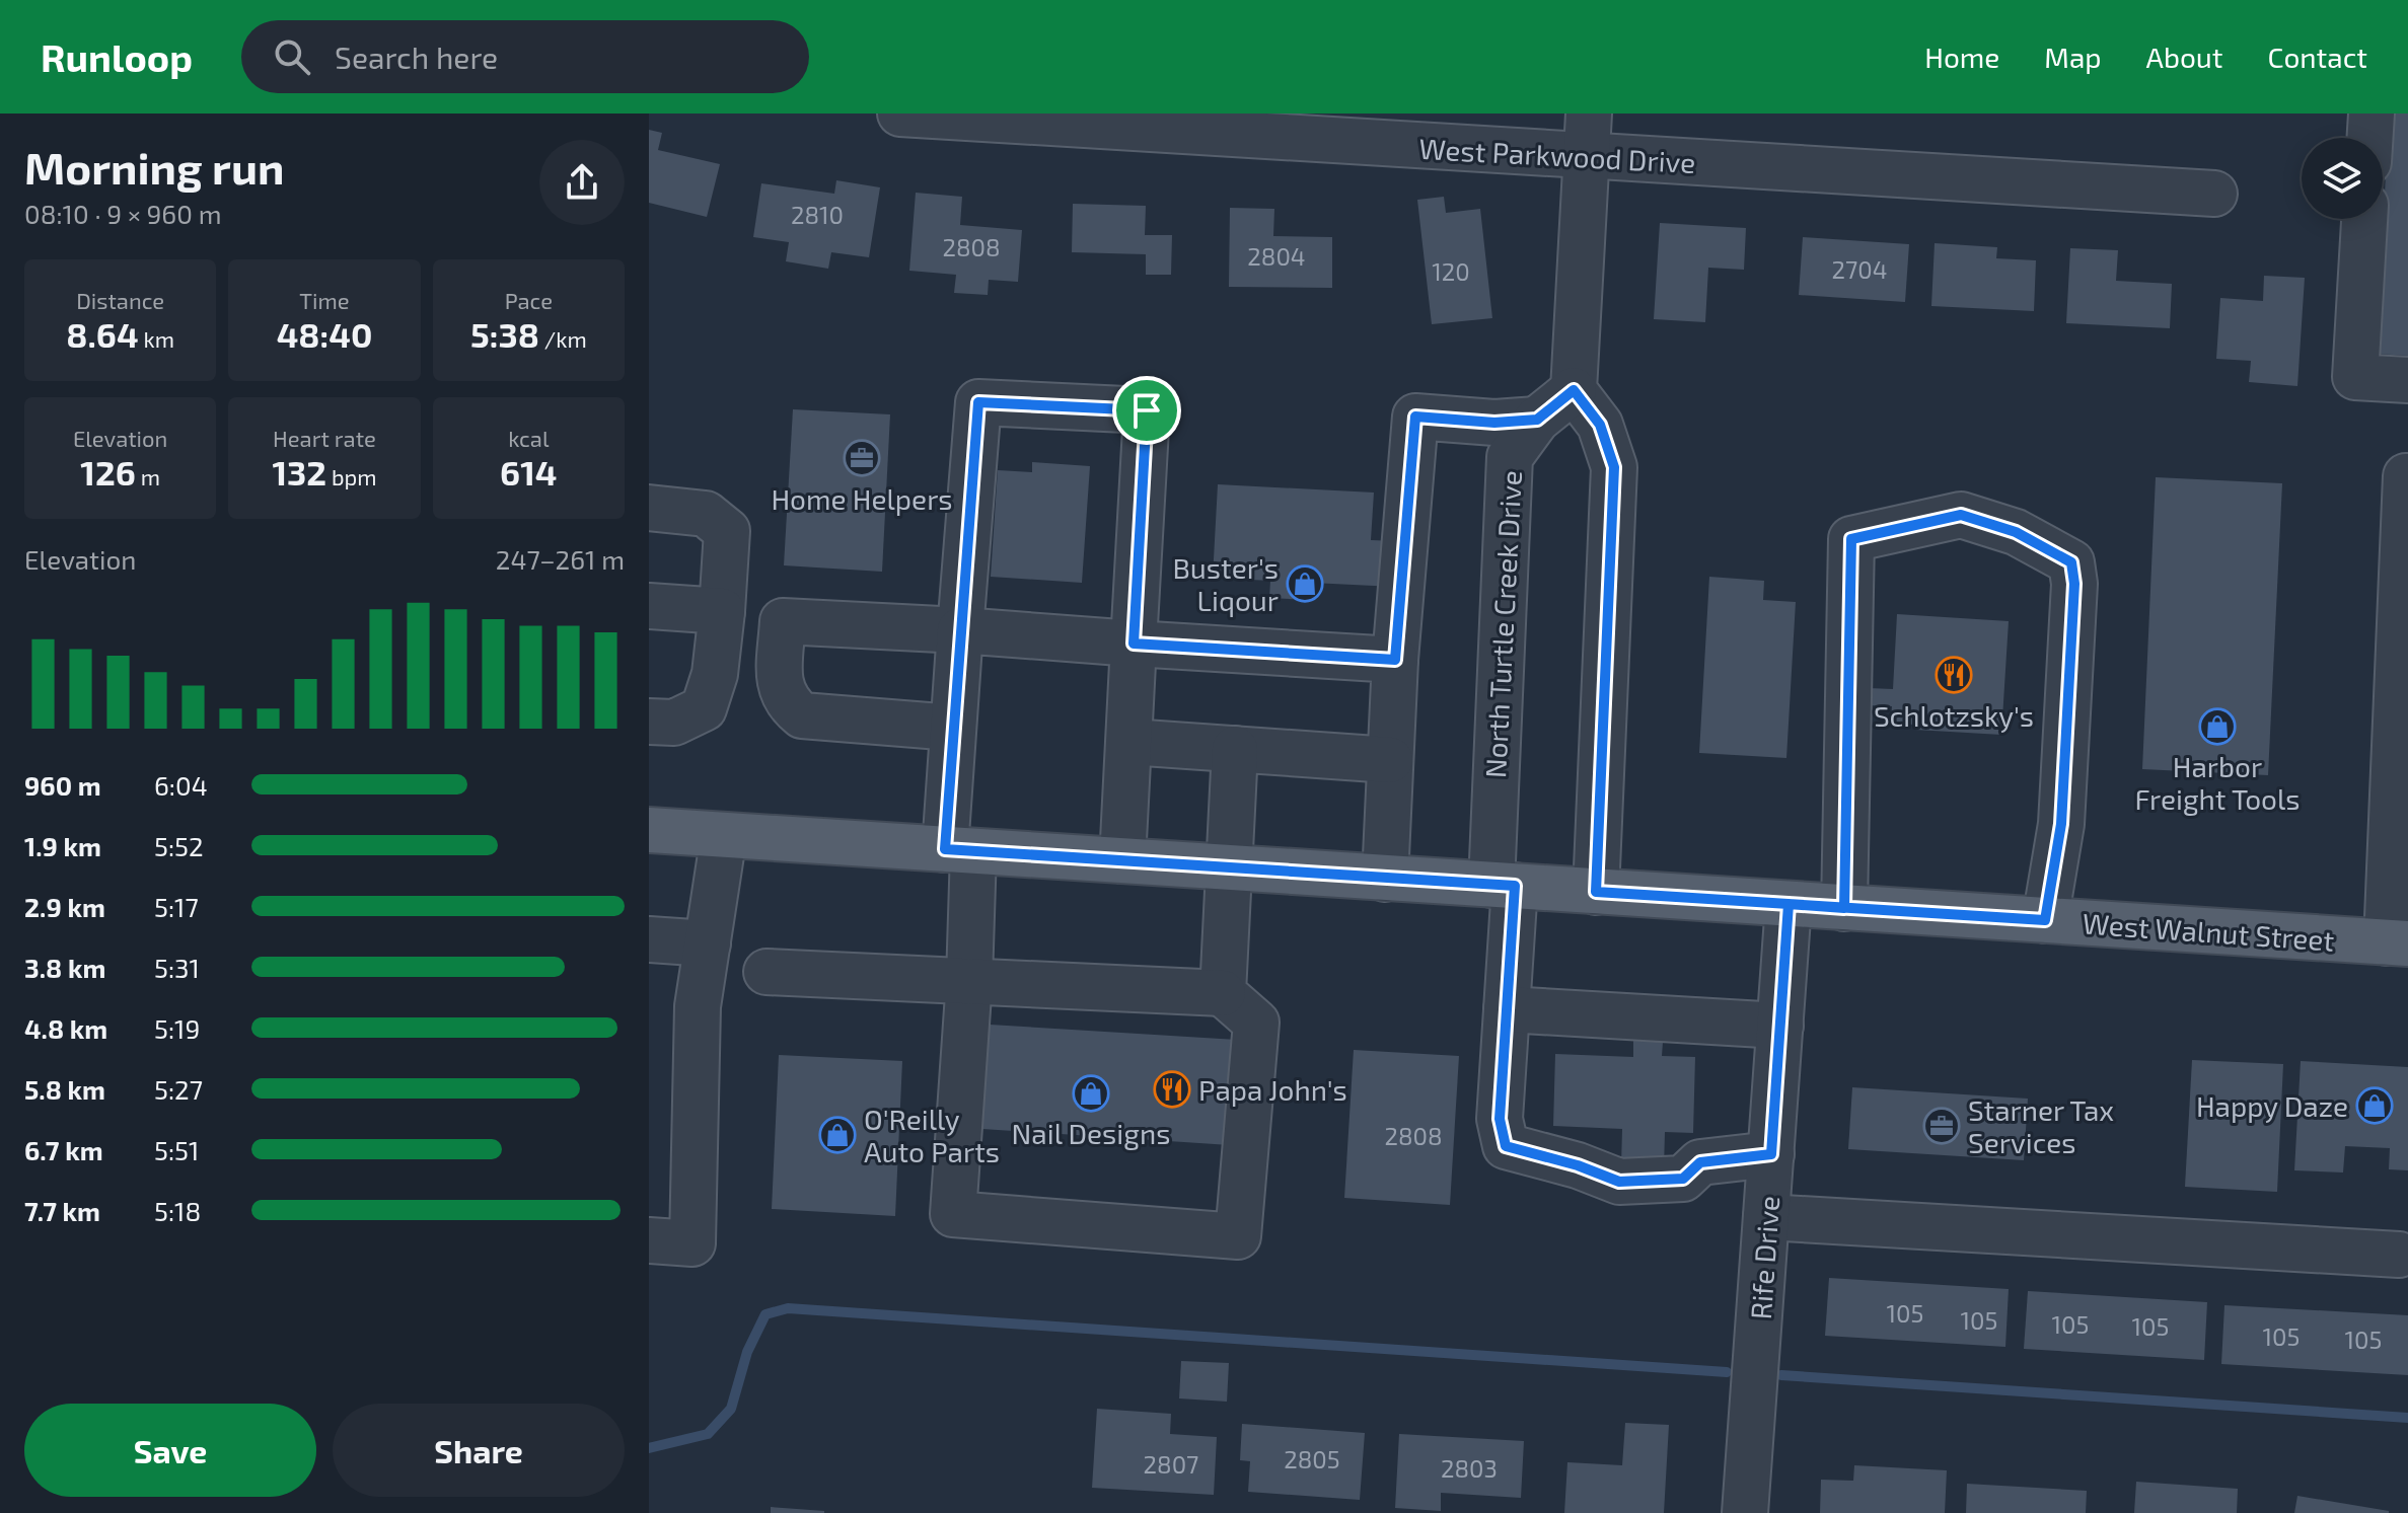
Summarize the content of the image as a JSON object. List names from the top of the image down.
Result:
{
  "streets": {
    "main road": ["West Walnut Street"],
    "street": ["West Parkwood Drive", "North Turtle Creek Drive", "Rife Drive"]
  },
  "crossings": [
    ["North Turtle Creek Drive", "West Walnut Street"],
    ["North Turtle Creek Drive", "Rife Drive"],
    ["West Walnut Street", "Rife Drive"]
  ],
  "places": {
    "office": ["Home Helpers", "Starner Tax Services"],
    "shop": [
      "Buster's Liqour",
      "Harbor Freight Tools",
      "Nail Designs",
      "Happy Daze",
      "O'Reilly Auto Parts"
    ],
    "restaurant": ["Schlotzsky's", "Papa John's"]
  },
  "house_numbers": [
    "2810",
    "2808",
    "2804",
    "2704",
    "120",
    "2808",
    "105",
    "105",
    "105",
    "105",
    "105",
    "105",
    "2805",
    "2807",
    "2803"
  ],
  "page": {
    "header": "Runloop",
    "search": "Search here",
    "nav": [
      "Home",
      "Map",
      "About",
      "Contact"
    ],
    "heading": ["Morning run", "08:10 · 9 × 960 m"],
    "stats": [
      ["Distance", "8.64 km"],
      ["Time", "48:40"],
      ["Pace", "5:38 /km"],
      ["Elevation", "126 m"],
      ["Heart rate", "132 bpm"],
      ["kcal", "614"]
    ],
    "chart": ["Elevation", "247–261 m"],
    "list": [
      {
        "name": "960 m",
        "note": "6:04"
      },
      {
        "name": "1.9 km",
        "note": "5:52"
      },
      {
        "name": "2.9 km",
        "note": "5:17"
      },
      {
        "name": "3.8 km",
        "note": "5:31"
      },
      {
        "name": "4.8 km",
        "note": "5:19"
      },
      {
        "name": "5.8 km",
        "note": "5:27"
      },
      {
        "name": "6.7 km",
        "note": "5:51"
      },
      {
        "name": "7.7 km",
        "note": "5:18"
      }
    ],
    "buttons": ["Save", "Share"]
  }
}
